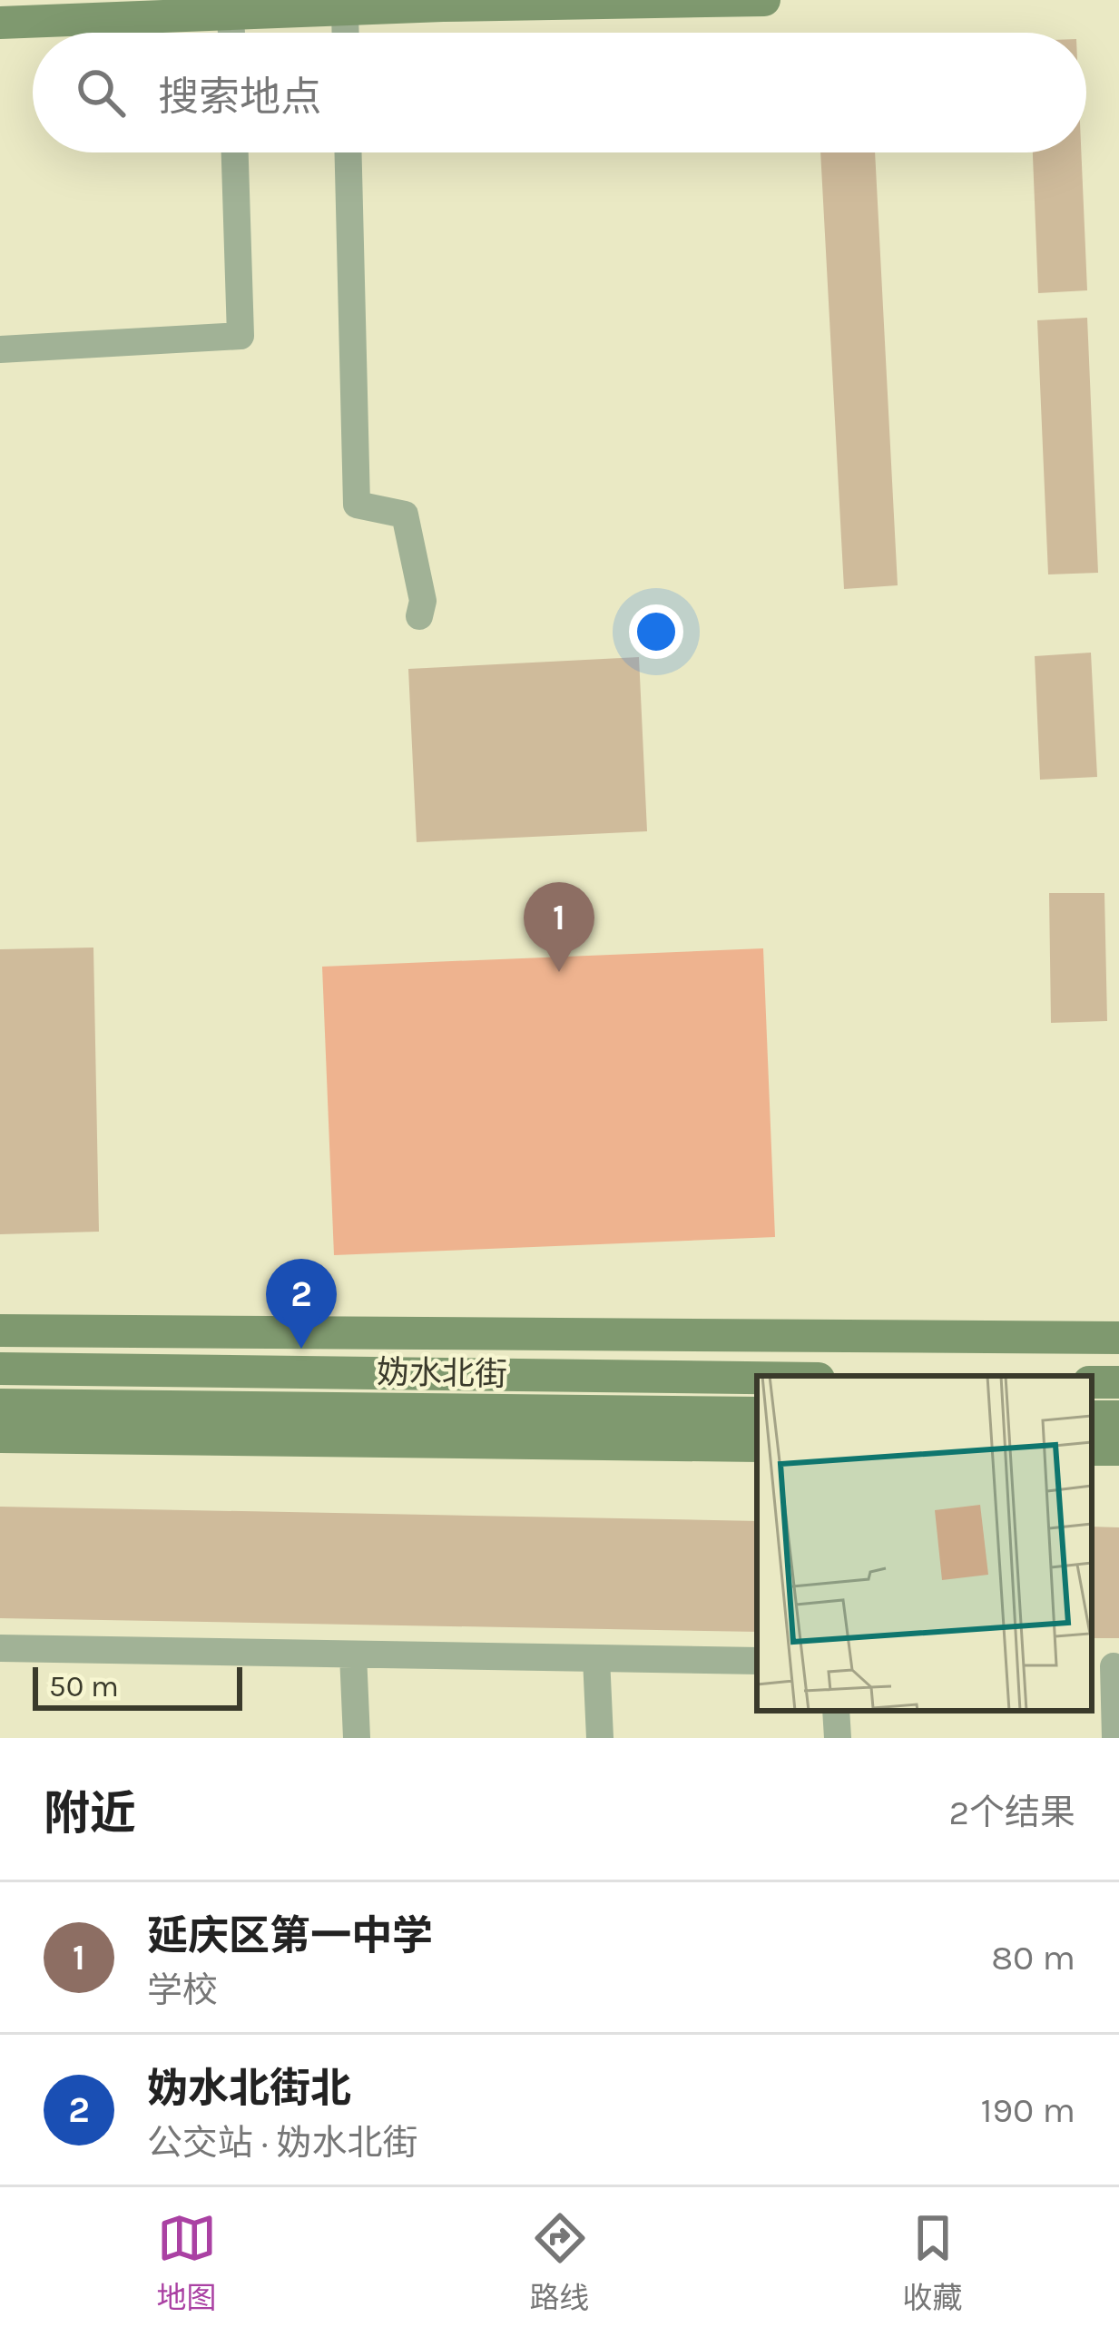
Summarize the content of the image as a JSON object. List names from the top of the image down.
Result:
{
  "streets": {
    "main road": ["妫水北街"]
  },
  "scale_bar": "50 m",
  "page": {
    "search": "搜索地点",
    "pins": ["1", "2"],
    "scale": "50 m",
    "heading": ["附近", "2个结果"],
    "list": [
      {
        "mark": "1",
        "name": "延庆区第一中学",
        "note": "学校",
        "value": "80 m"
      },
      {
        "mark": "2",
        "name": "妫水北街北",
        "note": "公交站 · 妫水北街",
        "value": "190 m"
      }
    ],
    "nav": ["地图", "路线", "收藏"]
  }
}
